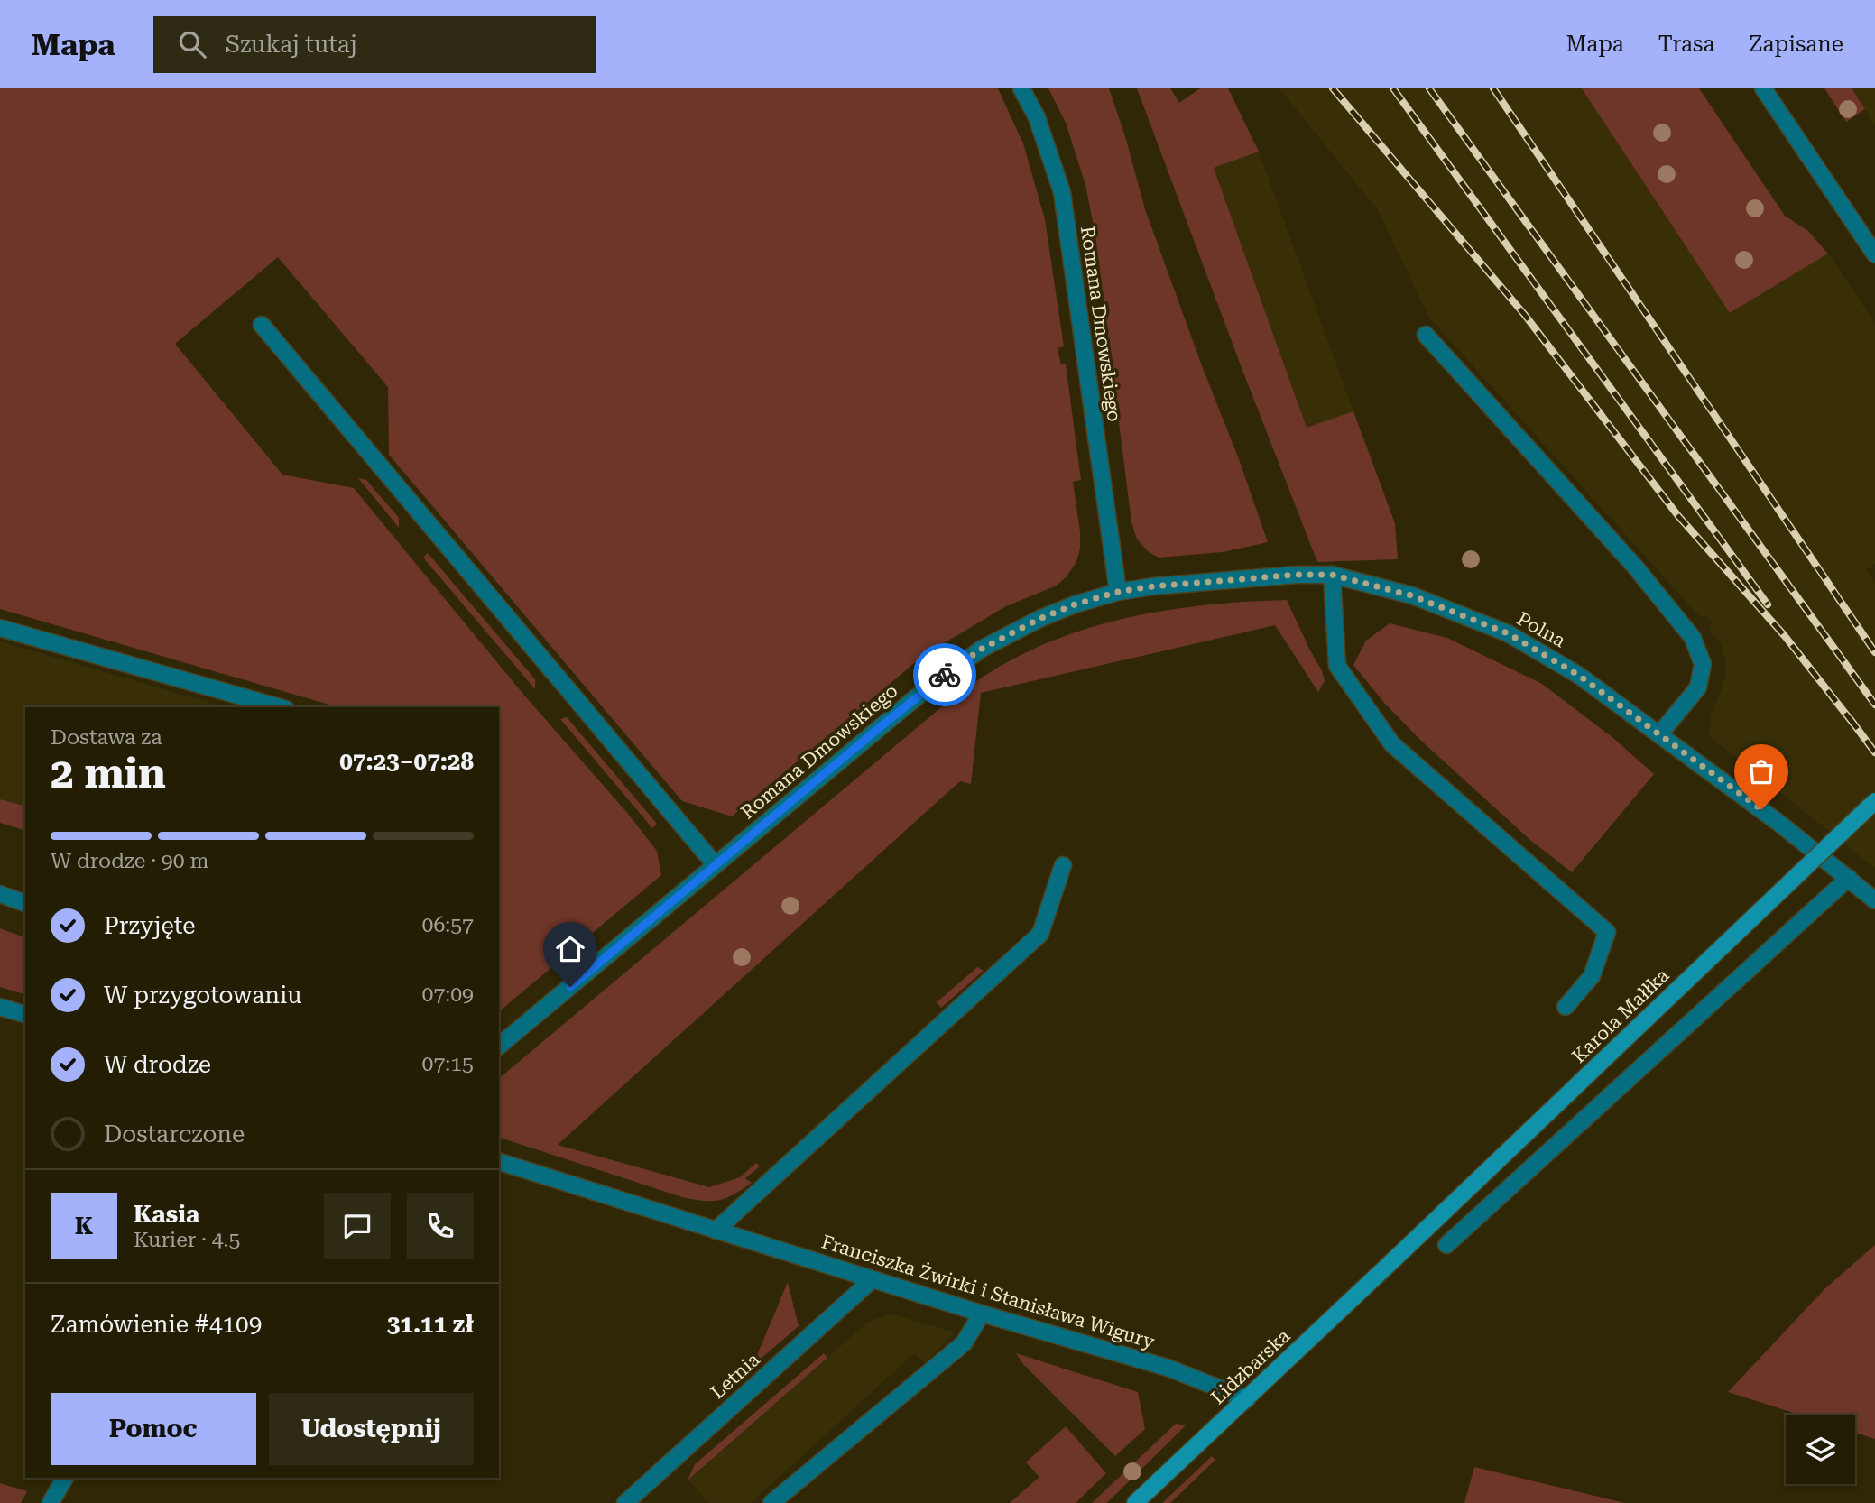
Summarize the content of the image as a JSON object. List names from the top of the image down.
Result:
{
  "streets": {
    "main road": ["Karola Małłka", "Lidzbarska"],
    "street": [
      "Romana Dmowskiego",
      "Polna",
      "Franciszka Żwirki i Stanisława Wigury",
      "Letnia"
    ]
  },
  "crossings": [
    ["Romana Dmowskiego", "Polna"],
    ["Karola Małłka", "Lidzbarska"],
    ["Franciszka Żwirki i Stanisława Wigury", "Lidzbarska"],
    ["Franciszka Żwirki i Stanisława Wigury", "Letnia"]
  ],
  "page": {
    "header": "Mapa",
    "search": "Szukaj tutaj",
    "nav": ["Mapa", "Trasa", "Zapisane"],
    "heading": ["2 min", "Dostawa za", "07:23–07:28"],
    "panel": [
      "Kasia",
      "Kurier · 4.5",
      "Zamówienie #4109",
      "31.11 zł"
    ],
    "bar": "W drodze · 90 m",
    "list": [
      ["Przyjęte", "06:57"],
      ["W przygotowaniu", "07:09"],
      ["W drodze", "07:15"],
      "Dostarczone"
    ],
    "round": "K",
    "buttons": ["Pomoc", "Udostępnij"]
  }
}
